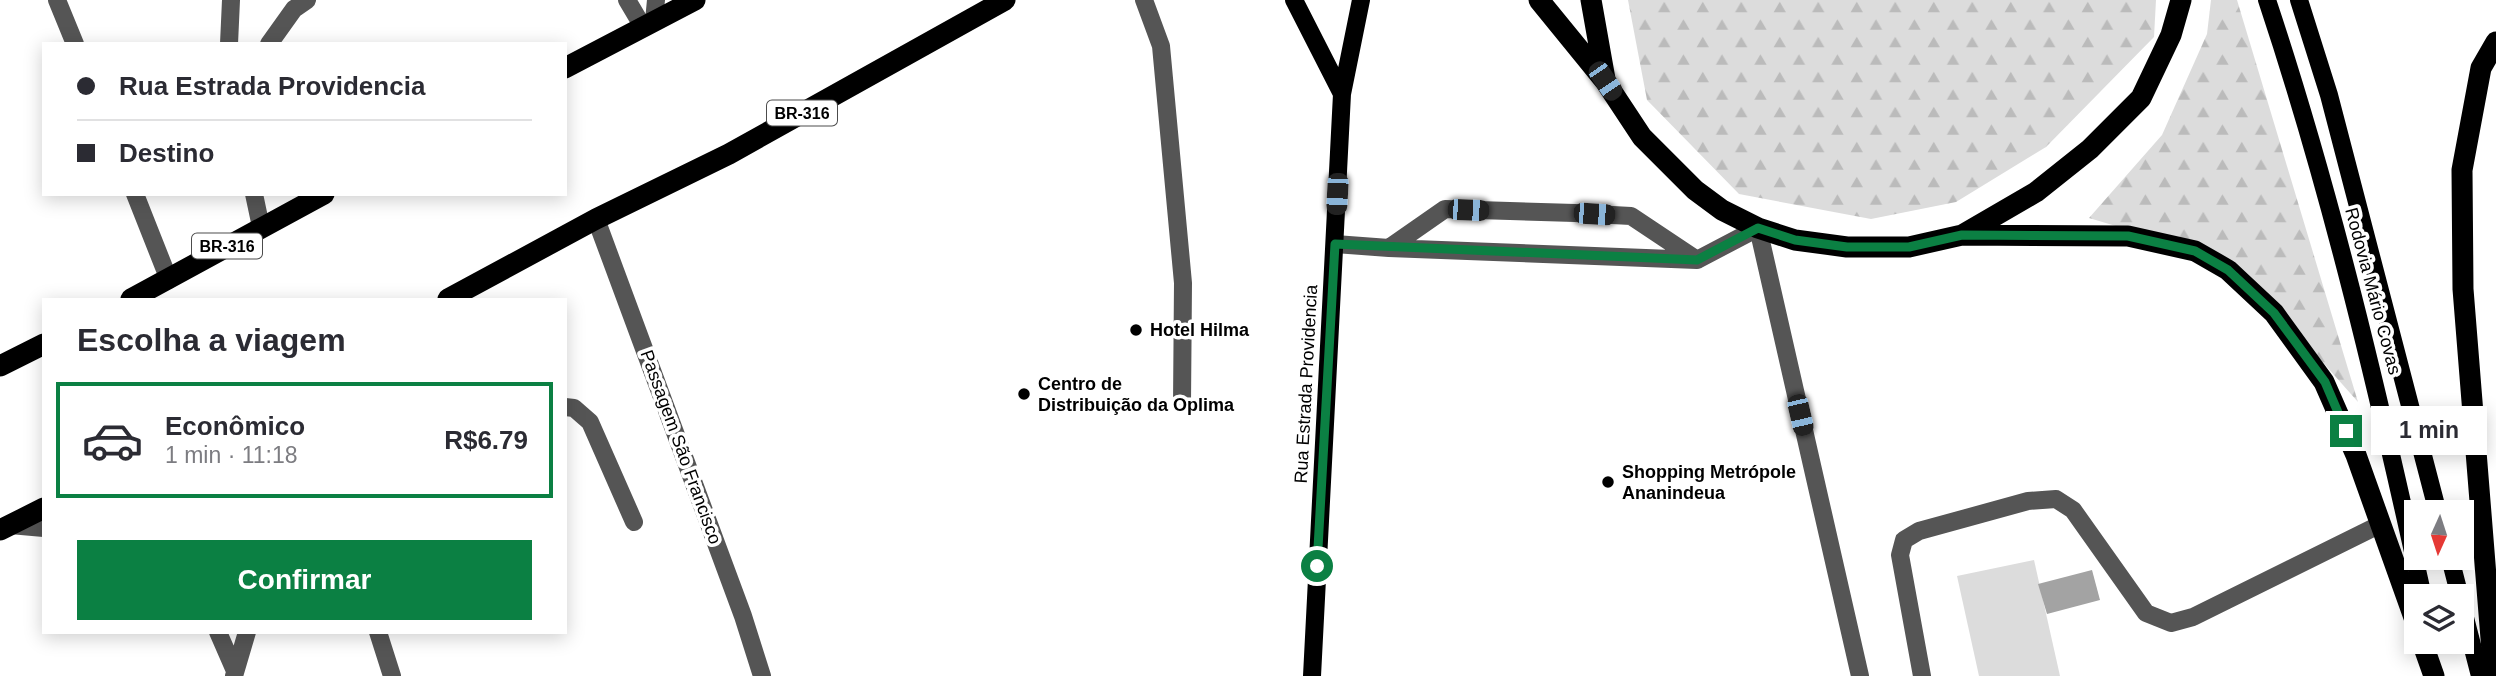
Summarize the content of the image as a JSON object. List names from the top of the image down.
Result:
{
  "streets": {
    "highway": ["BR-316"],
    "main road": ["Rodovia Mário Covas", "Rua Estrada Providencia"],
    "street": ["Passagem São Francisco"]
  },
  "crossings": [
    ["BR-316", "Passagem São Francisco"]
  ],
  "places": ["Hotel Hilma", "Centro de Distribuição da Oplima", "Shopping Metrópole Ananindeua"],
  "north": "bottom",
  "page": {
    "banner": ["Rua Estrada Providencia", "Destino"],
    "heading": "Escolha a viagem",
    "list": [
      {
        "name": "Econômico",
        "note": "1 min · 11:18",
        "value": "R$6.79"
      }
    ],
    "bubble": "1 min",
    "buttons": "Confirmar"
  }
}
